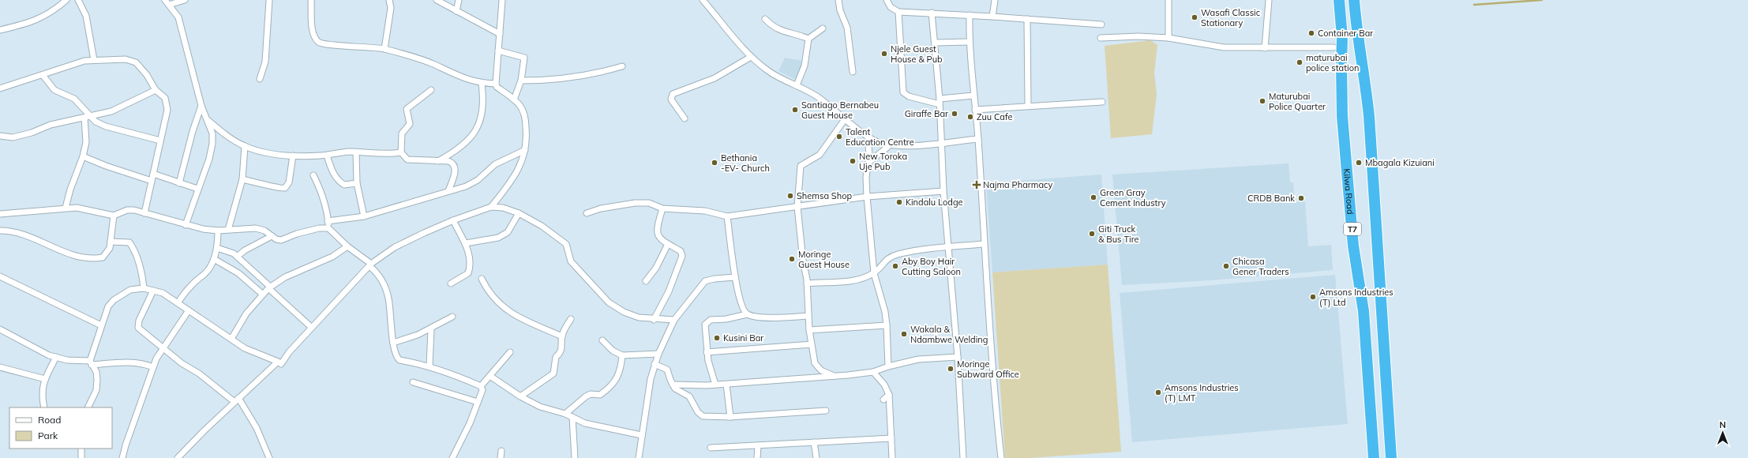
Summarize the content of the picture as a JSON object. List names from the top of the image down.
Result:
{
  "streets": {
    "highway": ["Kilwa Road", "T7"]
  },
  "places": {
    "other": [
      "Wasafi Classic Stationary",
      "Container Bar",
      "Njele Guest House & Pub",
      "maturubai police station",
      "Maturubai Police Quarter",
      "Santiago Bernabeu Guest House",
      "Giraffe Bar",
      "Zuu Cafe",
      "Talent Education Centre",
      "New Toroka Uje Pub",
      "Bethania -EV- Church",
      "Mbagala Kizuiani",
      "Shemsa Shop",
      "Green Gray Cement Industry",
      "CRDB Bank",
      "Kindalu Lodge",
      "Giti Truck & Bus Tire",
      "Moringe Guest House",
      "Aby Boy Hair Cutting Saloon",
      "Chicasa Gener Traders",
      "Amsons Industries (T) Ltd",
      "Wakala & Ndambwe Welding",
      "Kusini Bar",
      "Moringe Subward Office",
      "Amsons Industries (T) LMT"
    ],
    "health": ["Najma Pharmacy"]
  },
  "legend": ["Road", "Park"],
  "north": "top"
}
